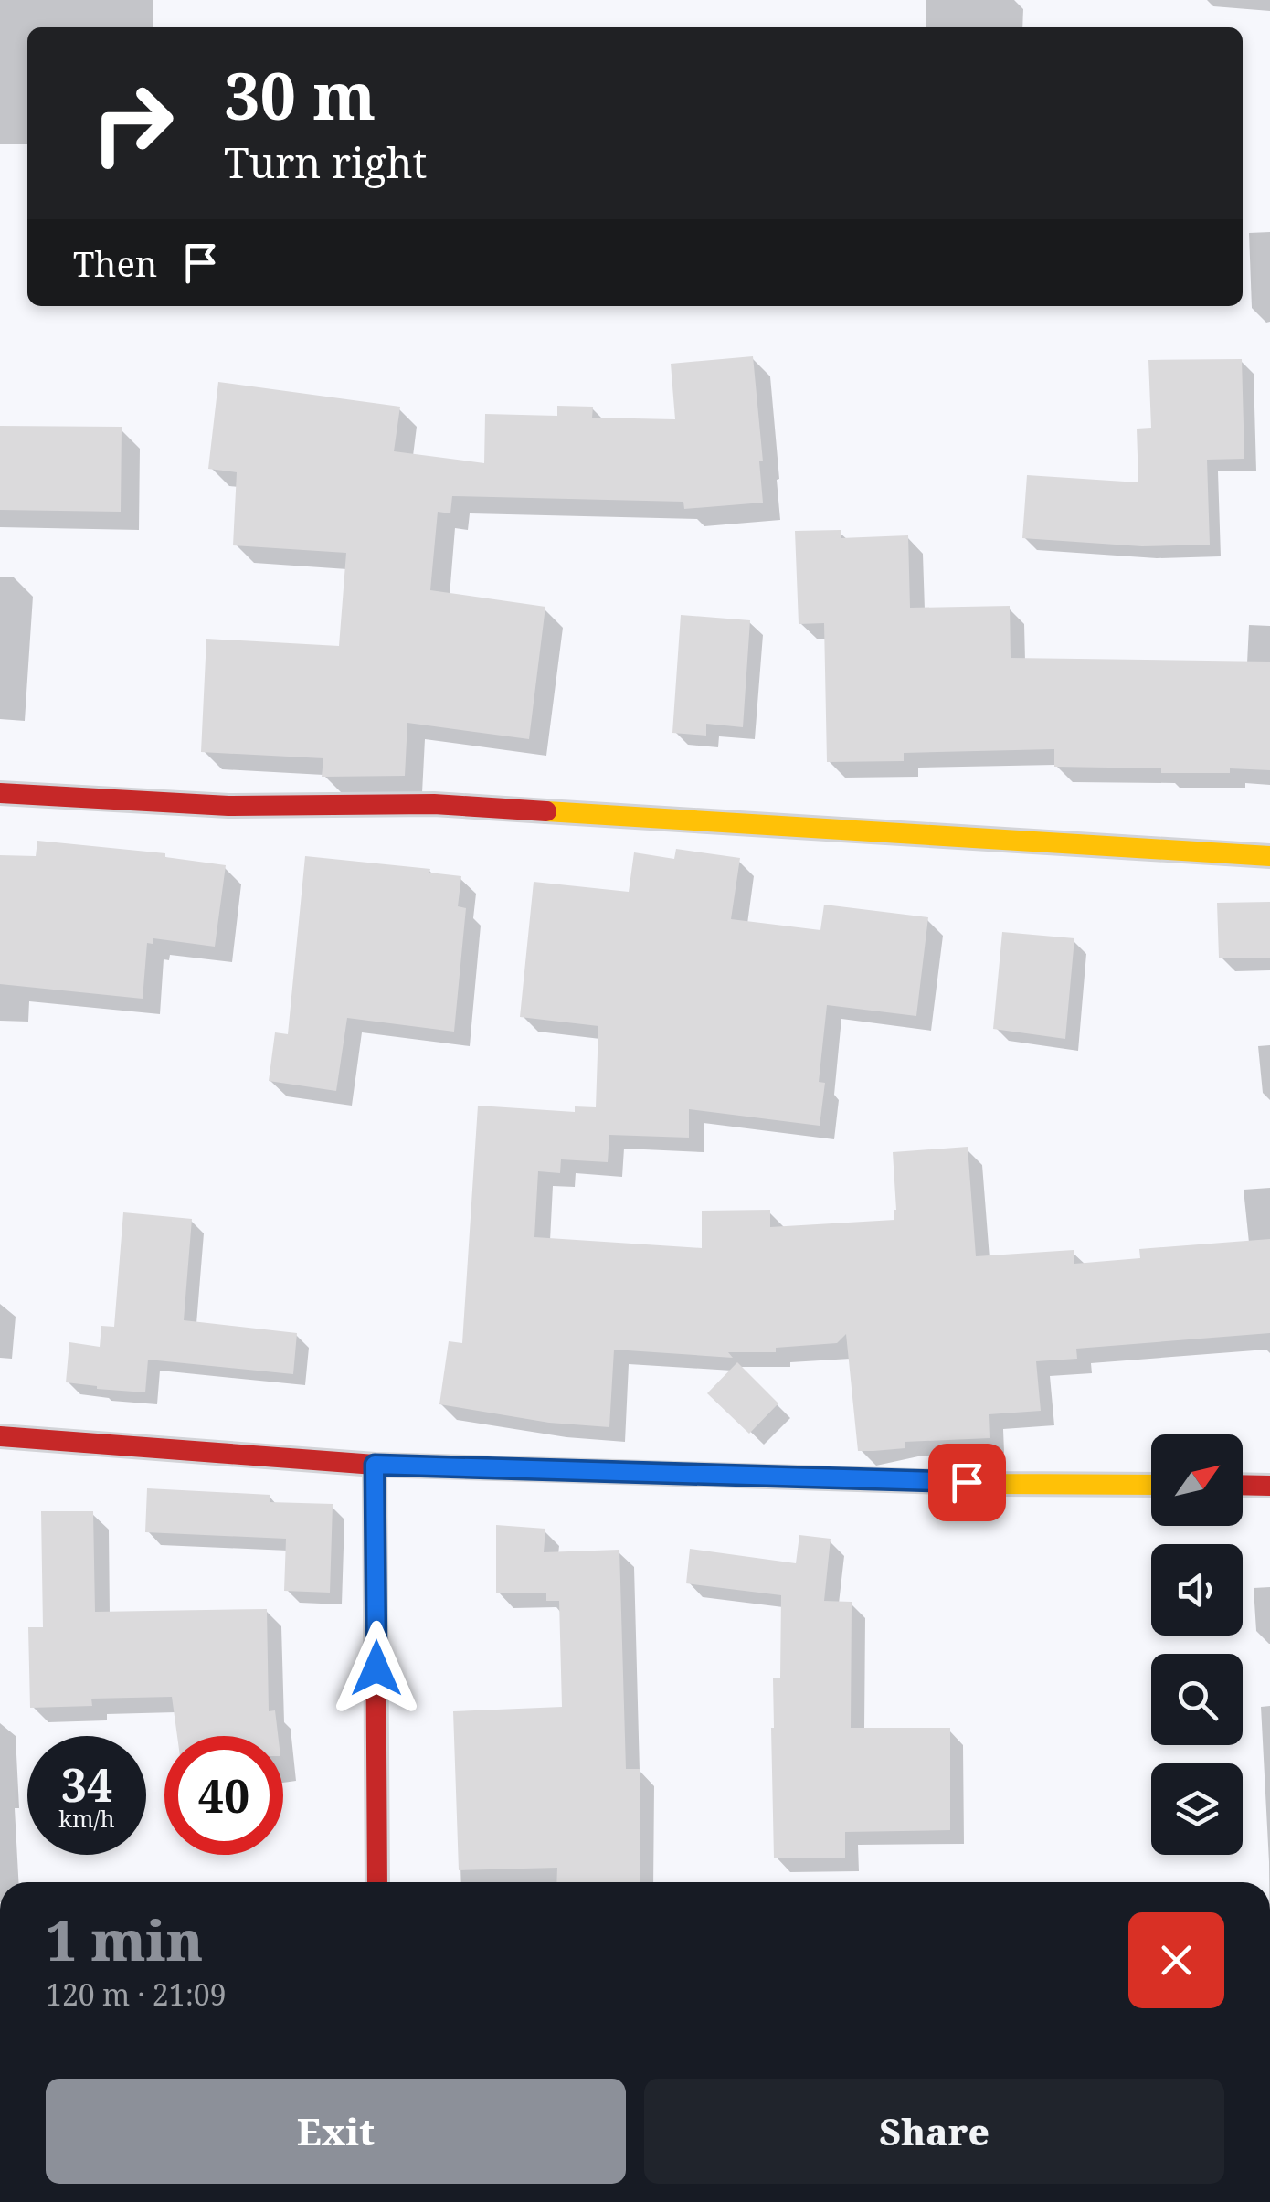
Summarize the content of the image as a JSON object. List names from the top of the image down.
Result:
{
  "north": "top right",
  "page": {
    "turn": ["30 m", "Turn right"],
    "then": "Then",
    "speed": "34 km/h",
    "limit": "40",
    "heading": ["1 min", "120 m · 21:09"],
    "buttons": ["Exit", "Share"]
  }
}
